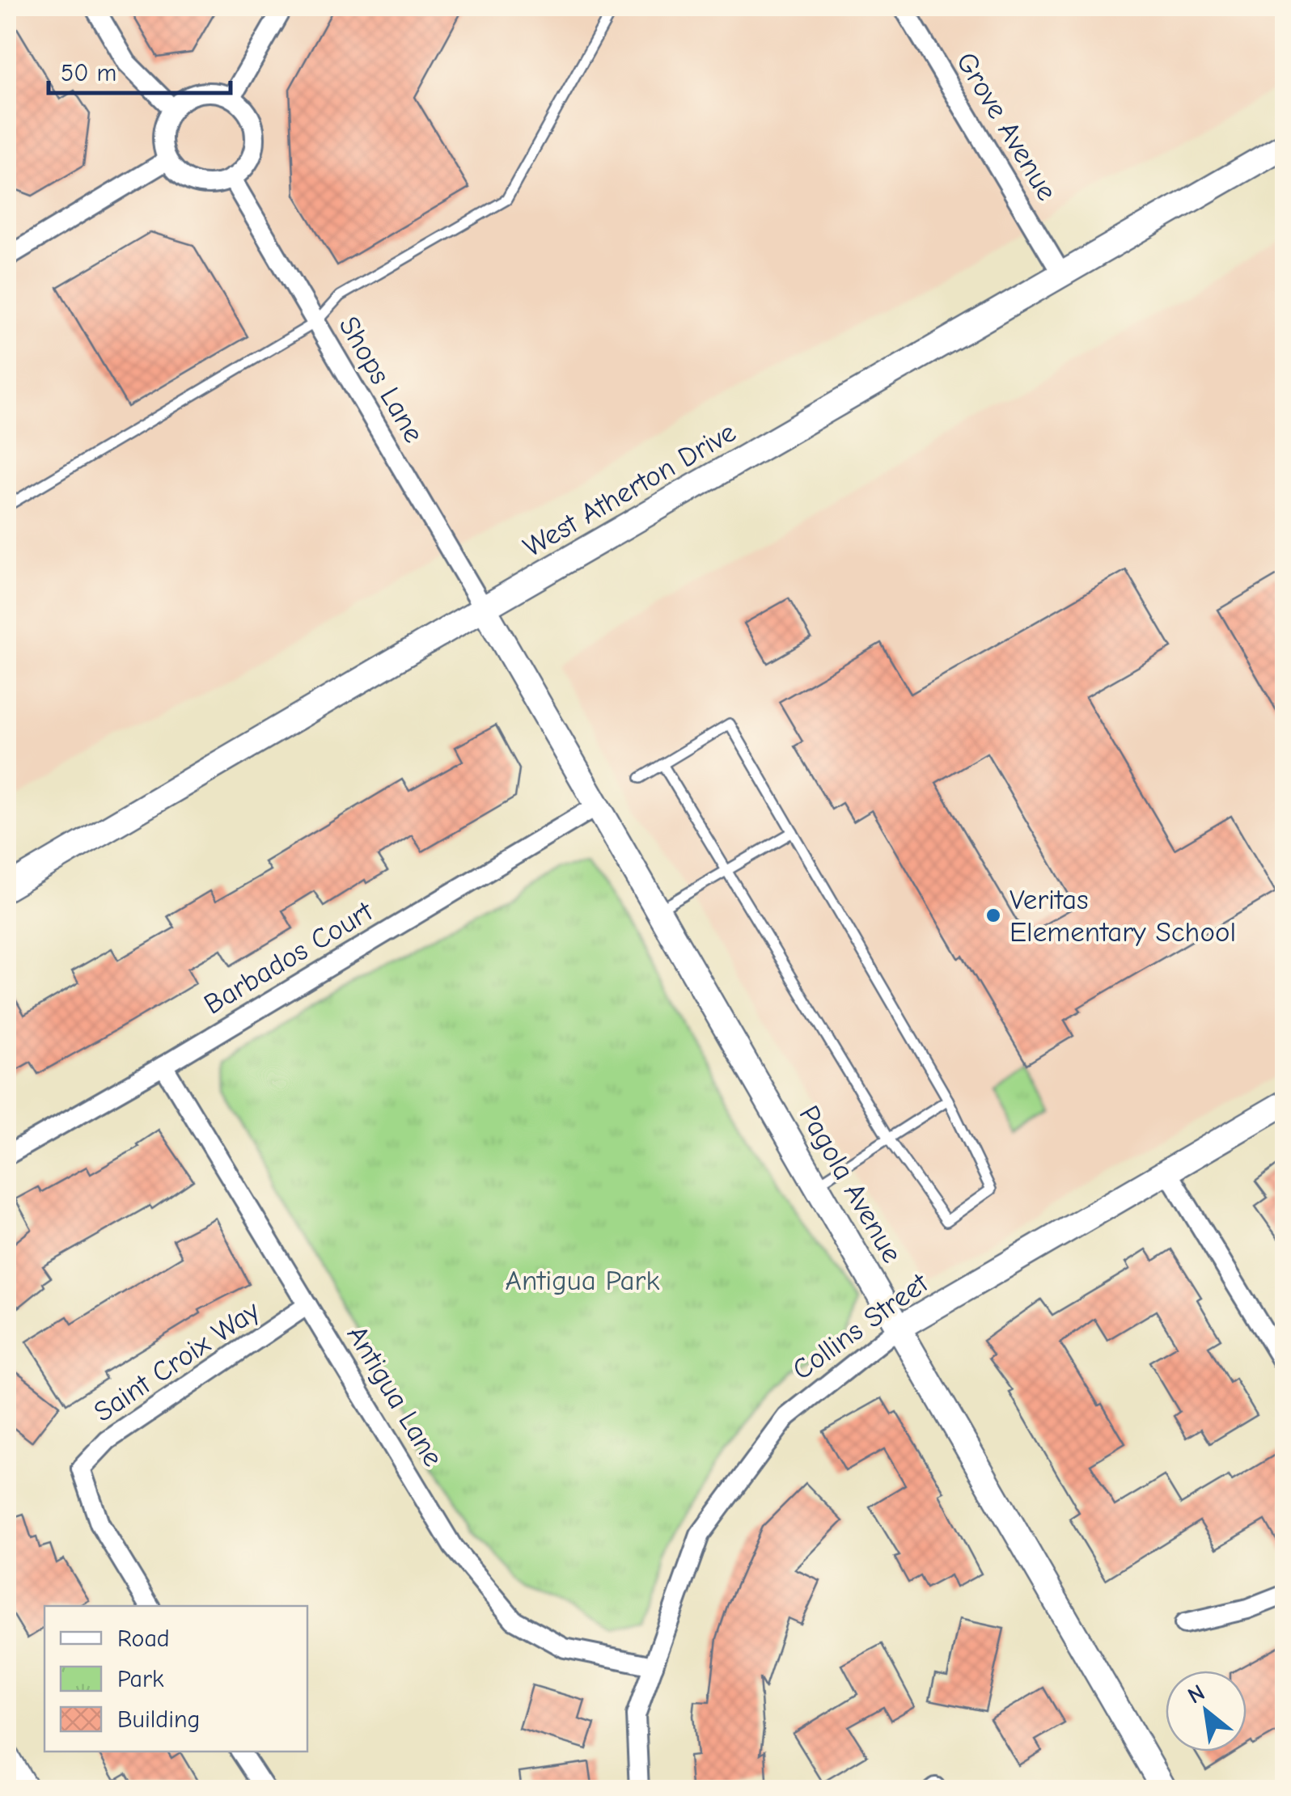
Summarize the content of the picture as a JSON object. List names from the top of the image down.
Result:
{
  "streets": {
    "street": [
      "Grove Avenue",
      "Shops Lane",
      "West Atherton Drive",
      "Barbados Court",
      "Pagola Avenue",
      "Collins Street",
      "Saint Croix Way",
      "Antigua Lane"
    ]
  },
  "crossings": [
    ["Grove Avenue", "West Atherton Drive"],
    ["Shops Lane", "West Atherton Drive"],
    ["Shops Lane", "Pagola Avenue"],
    ["West Atherton Drive", "Pagola Avenue"],
    ["Barbados Court", "Pagola Avenue"],
    ["Barbados Court", "Antigua Lane"],
    ["Pagola Avenue", "Collins Street"],
    ["Collins Street", "Antigua Lane"],
    ["Saint Croix Way", "Antigua Lane"]
  ],
  "parks": ["Antigua Park"],
  "places": ["Veritas Elementary School"],
  "legend": ["Road", "Park", "Building"],
  "scale_bar": "50 m",
  "north": "top left"
}
